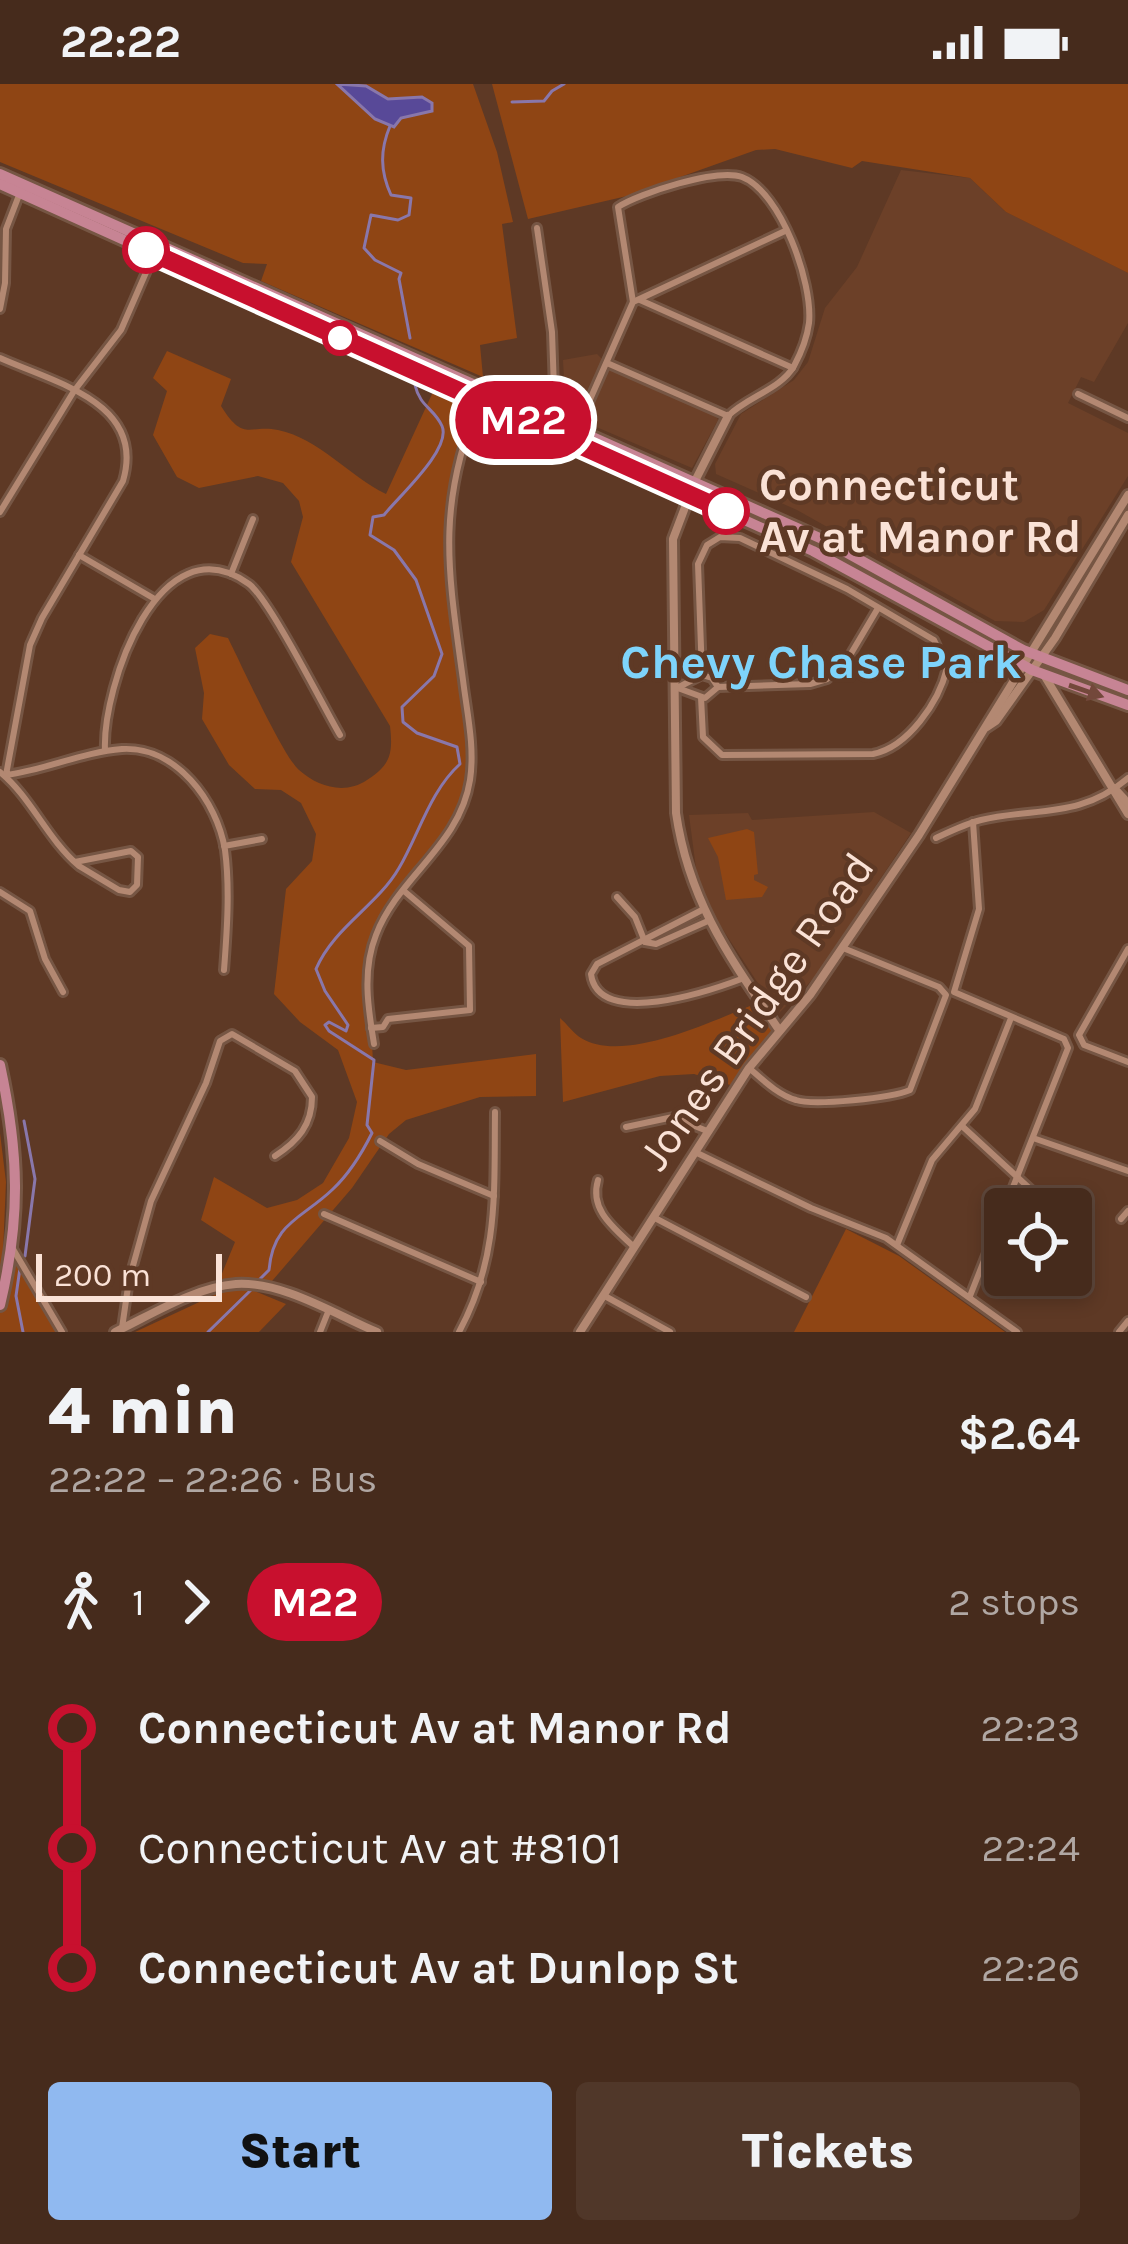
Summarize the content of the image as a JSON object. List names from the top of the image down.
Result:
{
  "streets": {
    "main road": ["Jones Bridge Road"]
  },
  "districts": ["Chevy Chase Park"],
  "places": ["Connecticut Av at Manor Rd"],
  "lines": ["bus line M22"],
  "scale_bar": "200 m",
  "page": {
    "status": "22:22",
    "on_map": "M22",
    "scale": "200 m",
    "heading": ["4 min", "22:22 – 22:26 · Bus", "$2.64"],
    "legs": ["1", "M22", "2 stops"],
    "list": [
      {
        "name": "Connecticut Av at Manor Rd",
        "value": "22:23"
      },
      {
        "name": "Connecticut Av at #8101",
        "value": "22:24"
      },
      {
        "name": "Connecticut Av at Dunlop St",
        "value": "22:26"
      }
    ],
    "buttons": ["Start", "Tickets"]
  }
}
